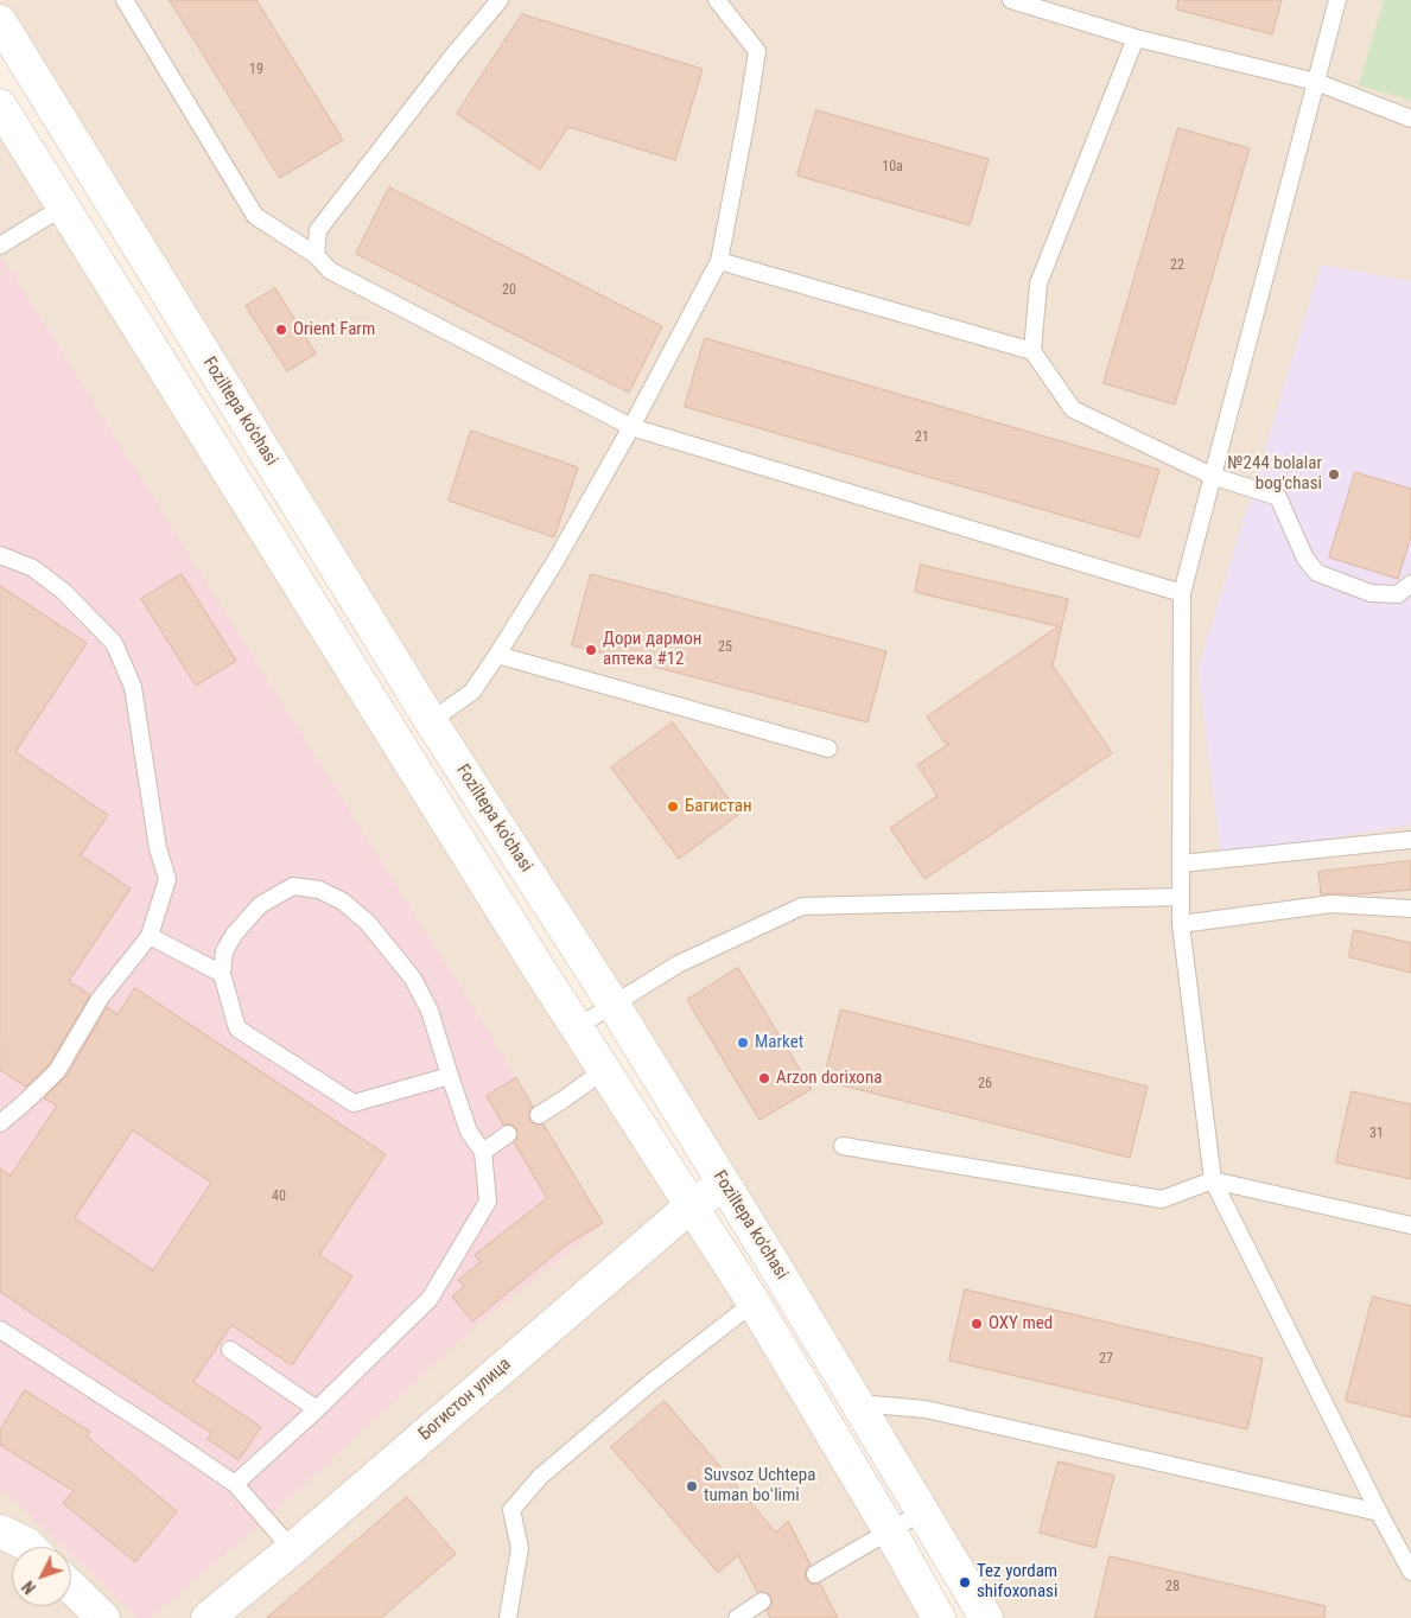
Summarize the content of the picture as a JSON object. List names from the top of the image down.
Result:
{
  "streets": {
    "main road": ["Foziltepa ko'chasi", "Богистон улица"]
  },
  "crossings": [
    ["Foziltepa ko'chasi", "Богистон улица"]
  ],
  "places": [
    "Orient Farm",
    "№244 bolalar bog'chasi",
    "Дори дармон аптека #12",
    "Багистан",
    "Market",
    "Arzon dorixona",
    "OXY med",
    "Suvsoz Uchtepa tuman boʻlimi",
    "Tez yordam shifoxonasi"
  ],
  "house_numbers": [
    "19",
    "10а",
    "22",
    "20",
    "21",
    "25",
    "26",
    "31",
    "40",
    "27",
    "28"
  ],
  "north": "bottom left"
}
